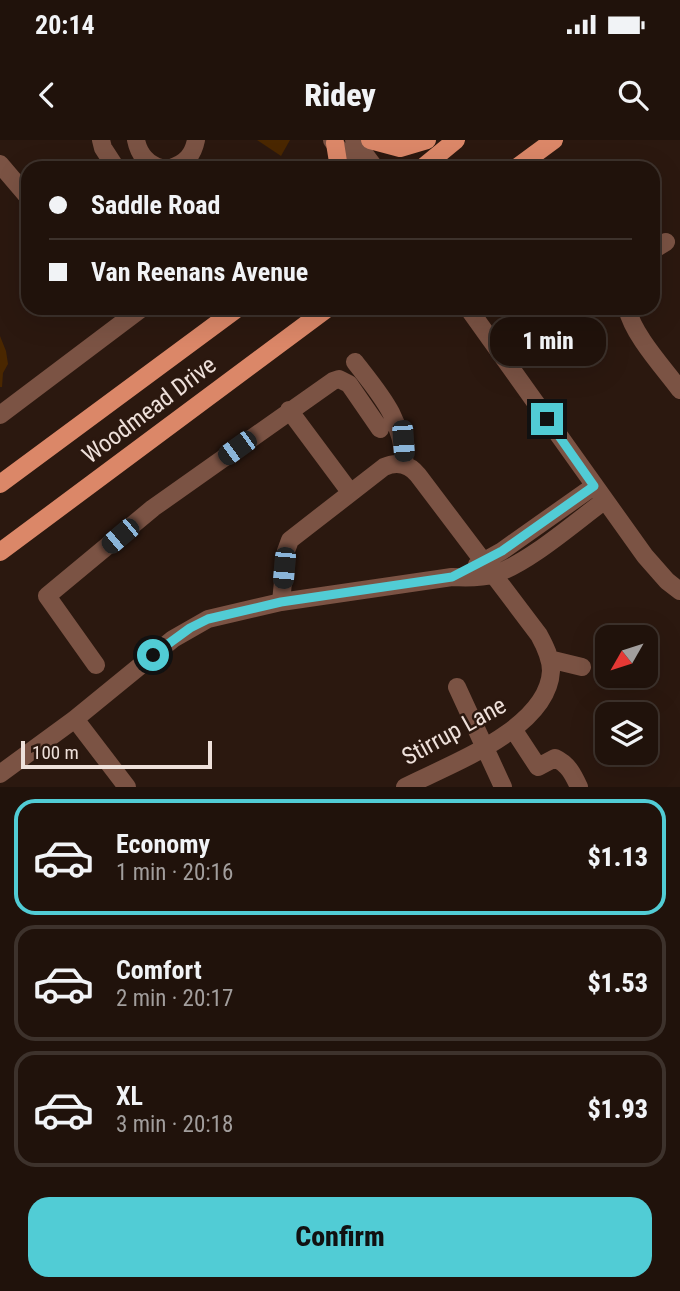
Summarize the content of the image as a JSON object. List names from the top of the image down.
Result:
{
  "streets": {
    "main road": ["Woodmead Drive"],
    "street": ["Stirrup Lane"]
  },
  "scale_bar": "100 m",
  "north": "bottom left",
  "page": {
    "status": "20:14",
    "header": "Ridey",
    "banner": ["Saddle Road", "Van Reenans Avenue"],
    "bubble": "1 min",
    "scale": "100 m",
    "list": [
      {
        "name": "Economy",
        "note": "1 min · 20:16",
        "value": "$1.13"
      },
      {
        "name": "Comfort",
        "note": "2 min · 20:17",
        "value": "$1.53"
      },
      {
        "name": "XL",
        "note": "3 min · 20:18",
        "value": "$1.93"
      }
    ],
    "buttons": "Confirm"
  }
}
